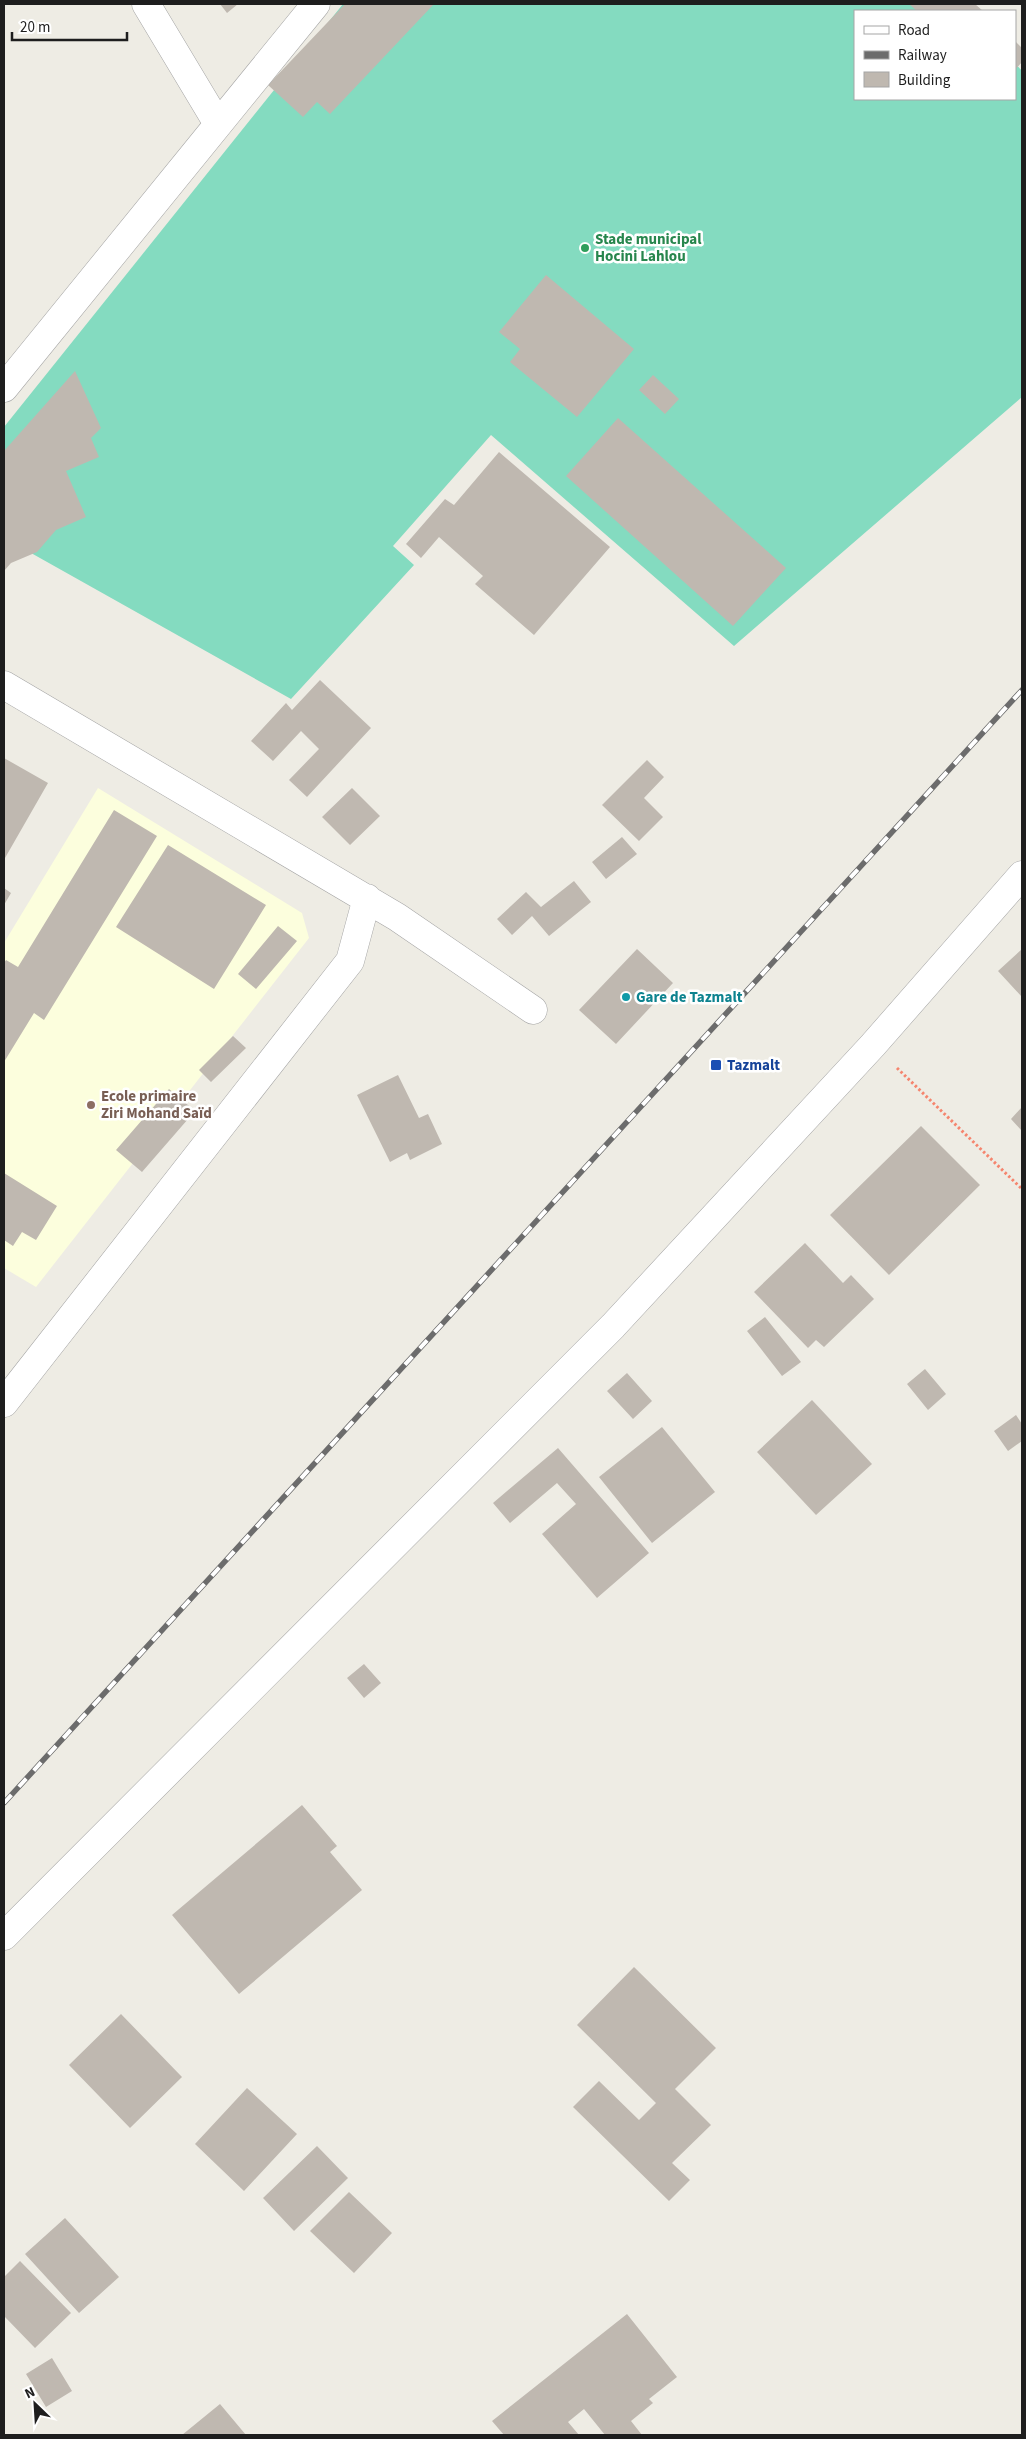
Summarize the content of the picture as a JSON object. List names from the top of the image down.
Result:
{
  "places": {
    "other": ["Stade municipal Hocini Lahlou", "Gare de Tazmalt", "Ecole primaire Ziri Mohand Saïd"],
    "transit": ["Tazmalt"]
  },
  "legend": ["Road", "Railway", "Building"],
  "scale_bar": "20 m",
  "north": "top left"
}
